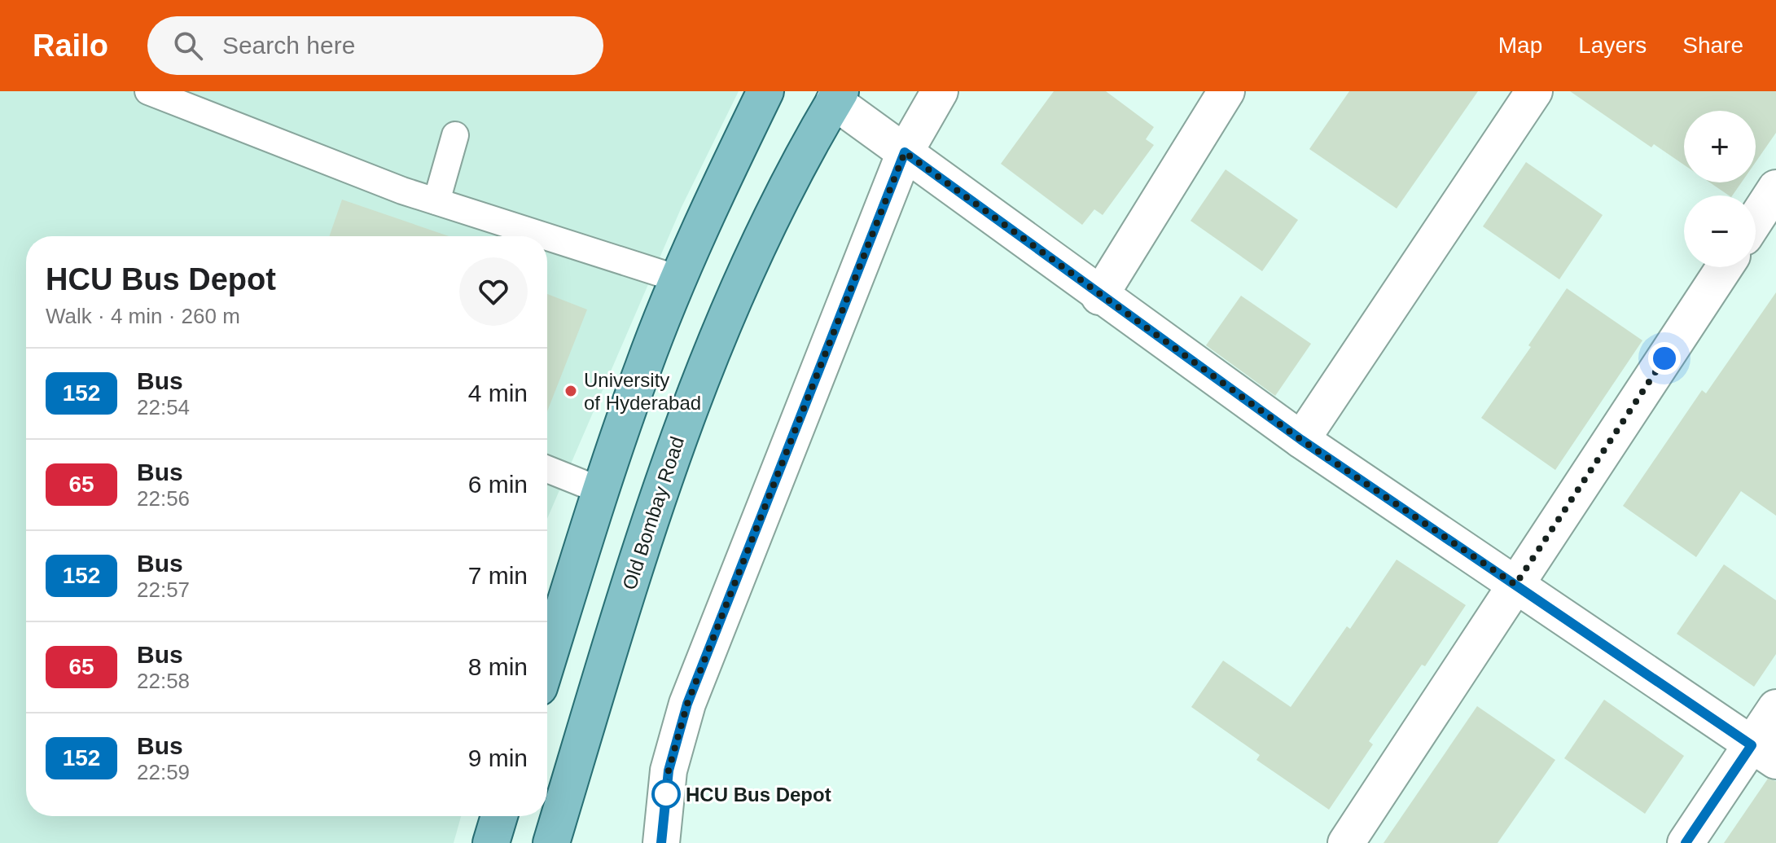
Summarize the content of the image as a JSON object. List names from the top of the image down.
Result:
{
  "streets": {
    "main road": ["Old Bombay Road"]
  },
  "places": ["University of Hyderabad", "HCU Bus Depot"],
  "lines": ["bus line 152"],
  "page": {
    "header": "Railo",
    "search": "Search here",
    "nav": ["Map", "Layers", "Share"],
    "map_buttons": ["+", "−"],
    "heading": ["HCU Bus Depot", "Walk · 4 min · 260 m"],
    "list": [
      {
        "mark": "152",
        "name": "Bus",
        "note": "22:54",
        "value": "4 min"
      },
      {
        "mark": "65",
        "name": "Bus",
        "note": "22:56",
        "value": "6 min"
      },
      {
        "mark": "152",
        "name": "Bus",
        "note": "22:57",
        "value": "7 min"
      },
      {
        "mark": "65",
        "name": "Bus",
        "note": "22:58",
        "value": "8 min"
      },
      {
        "mark": "152",
        "name": "Bus",
        "note": "22:59",
        "value": "9 min"
      }
    ]
  }
}
